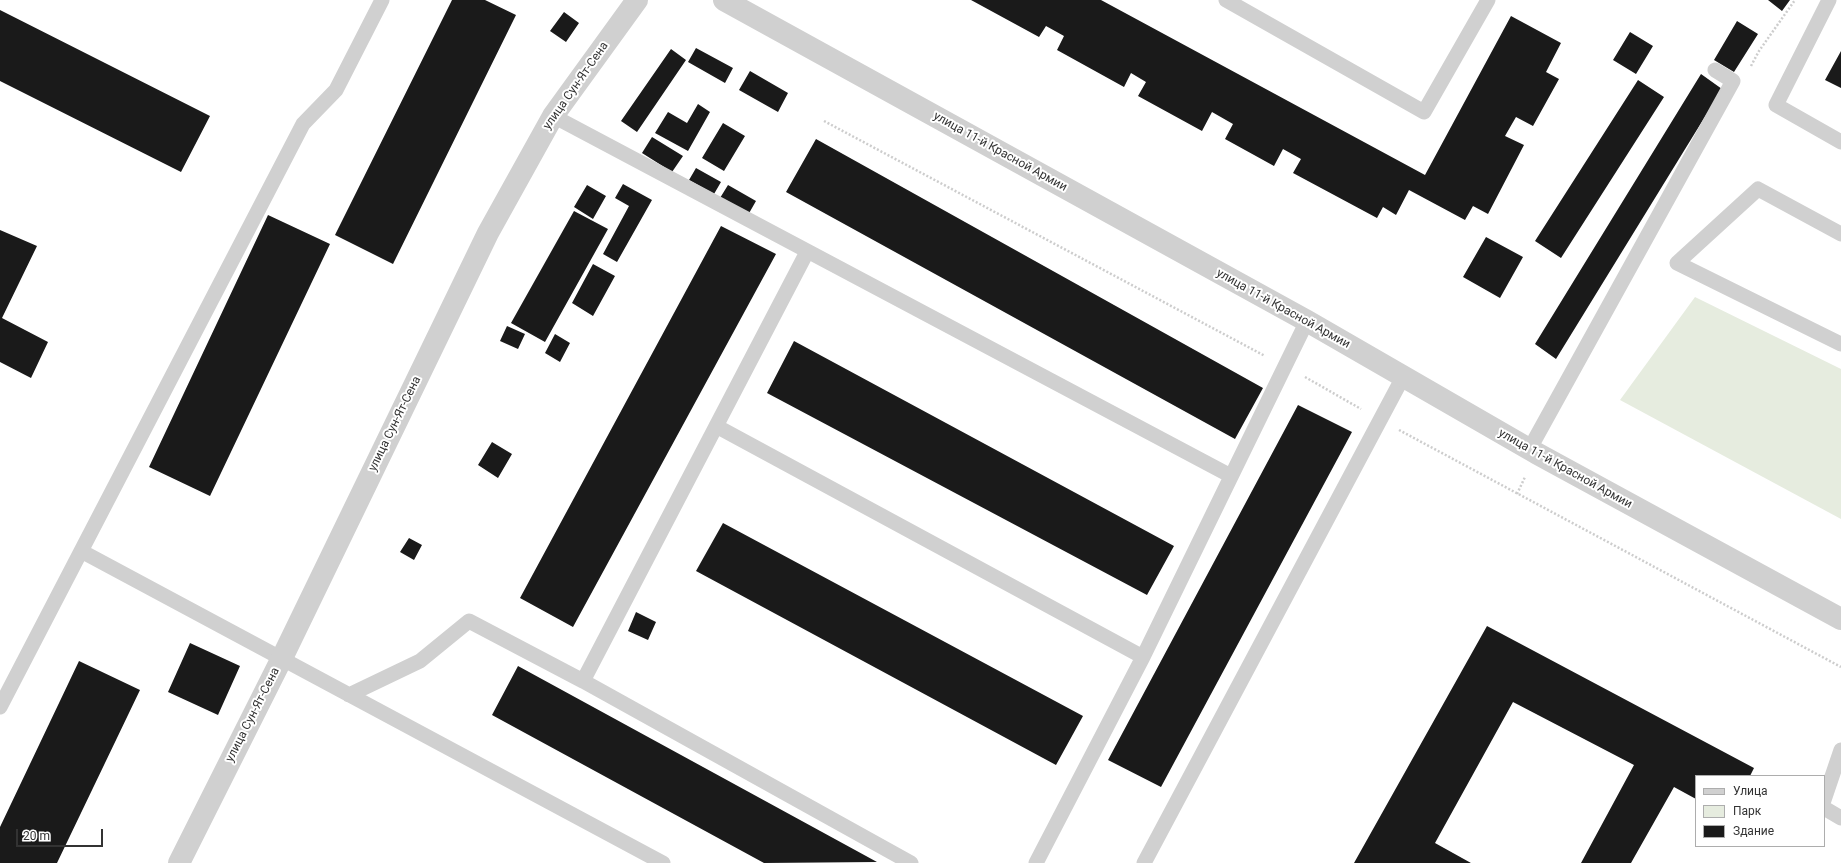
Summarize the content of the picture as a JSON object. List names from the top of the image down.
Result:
{
  "streets": {
    "street": ["улица Сун-Ят-Сена", "улица 11-й Красной Армии"]
  },
  "legend": ["Улица", "Парк", "Здание"],
  "scale_bar": "20 m"
}
